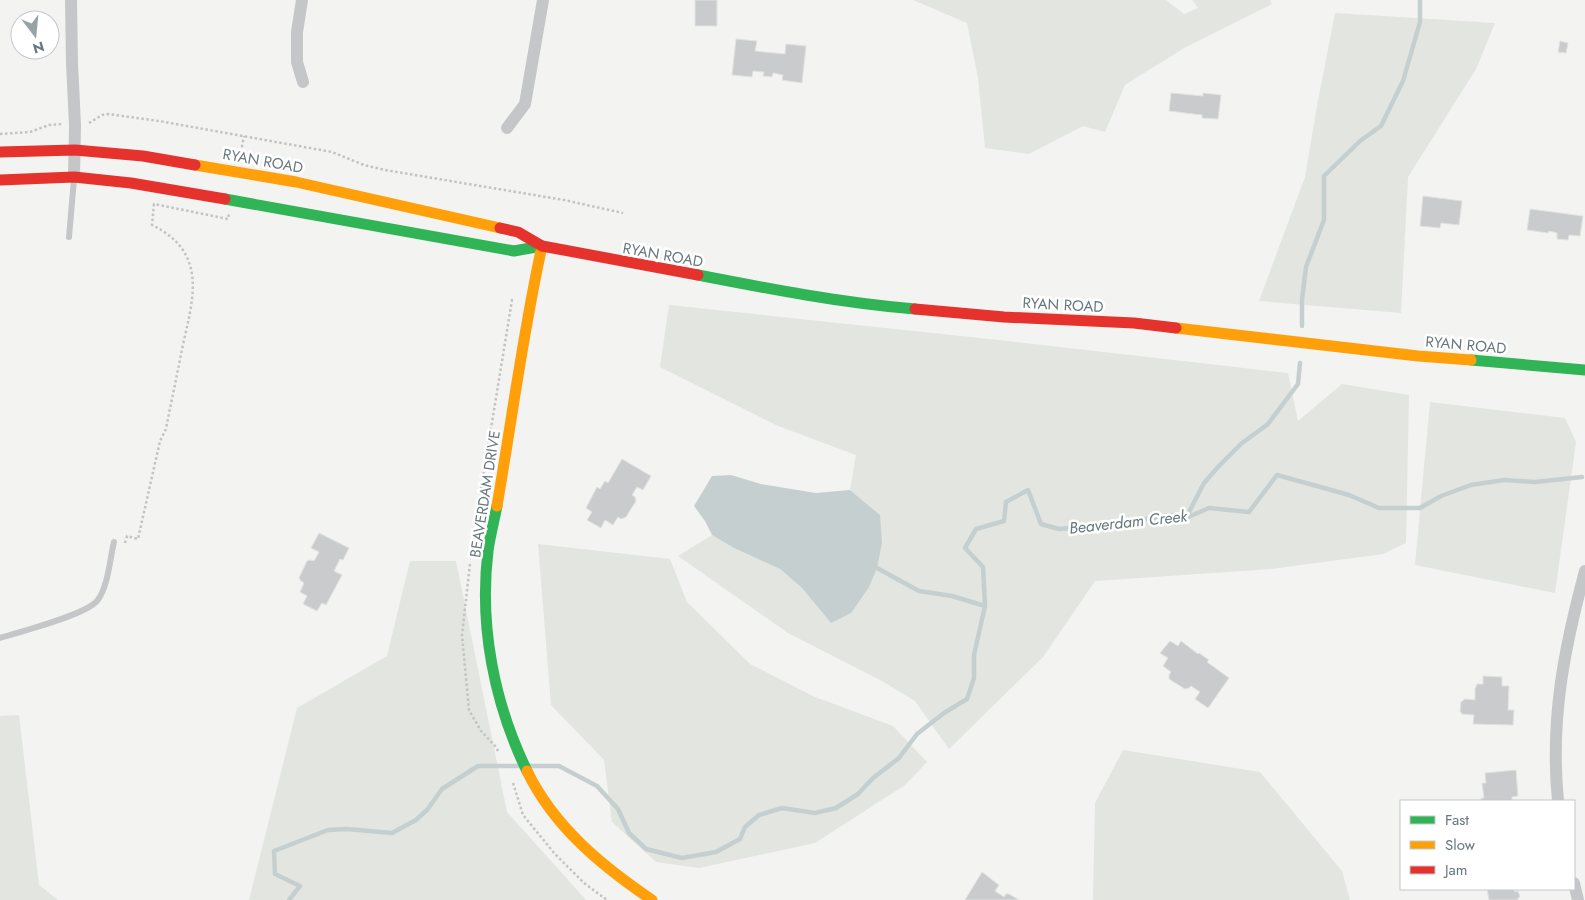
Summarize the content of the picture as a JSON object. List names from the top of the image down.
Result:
{
  "streets": {
    "main road": ["RYAN ROAD", "BEAVERDAM DRIVE"]
  },
  "crossings": [
    ["RYAN ROAD", "BEAVERDAM DRIVE"]
  ],
  "water": ["Beaverdam Creek"],
  "legend": ["Fast", "Slow", "Jam"],
  "north": "bottom"
}
